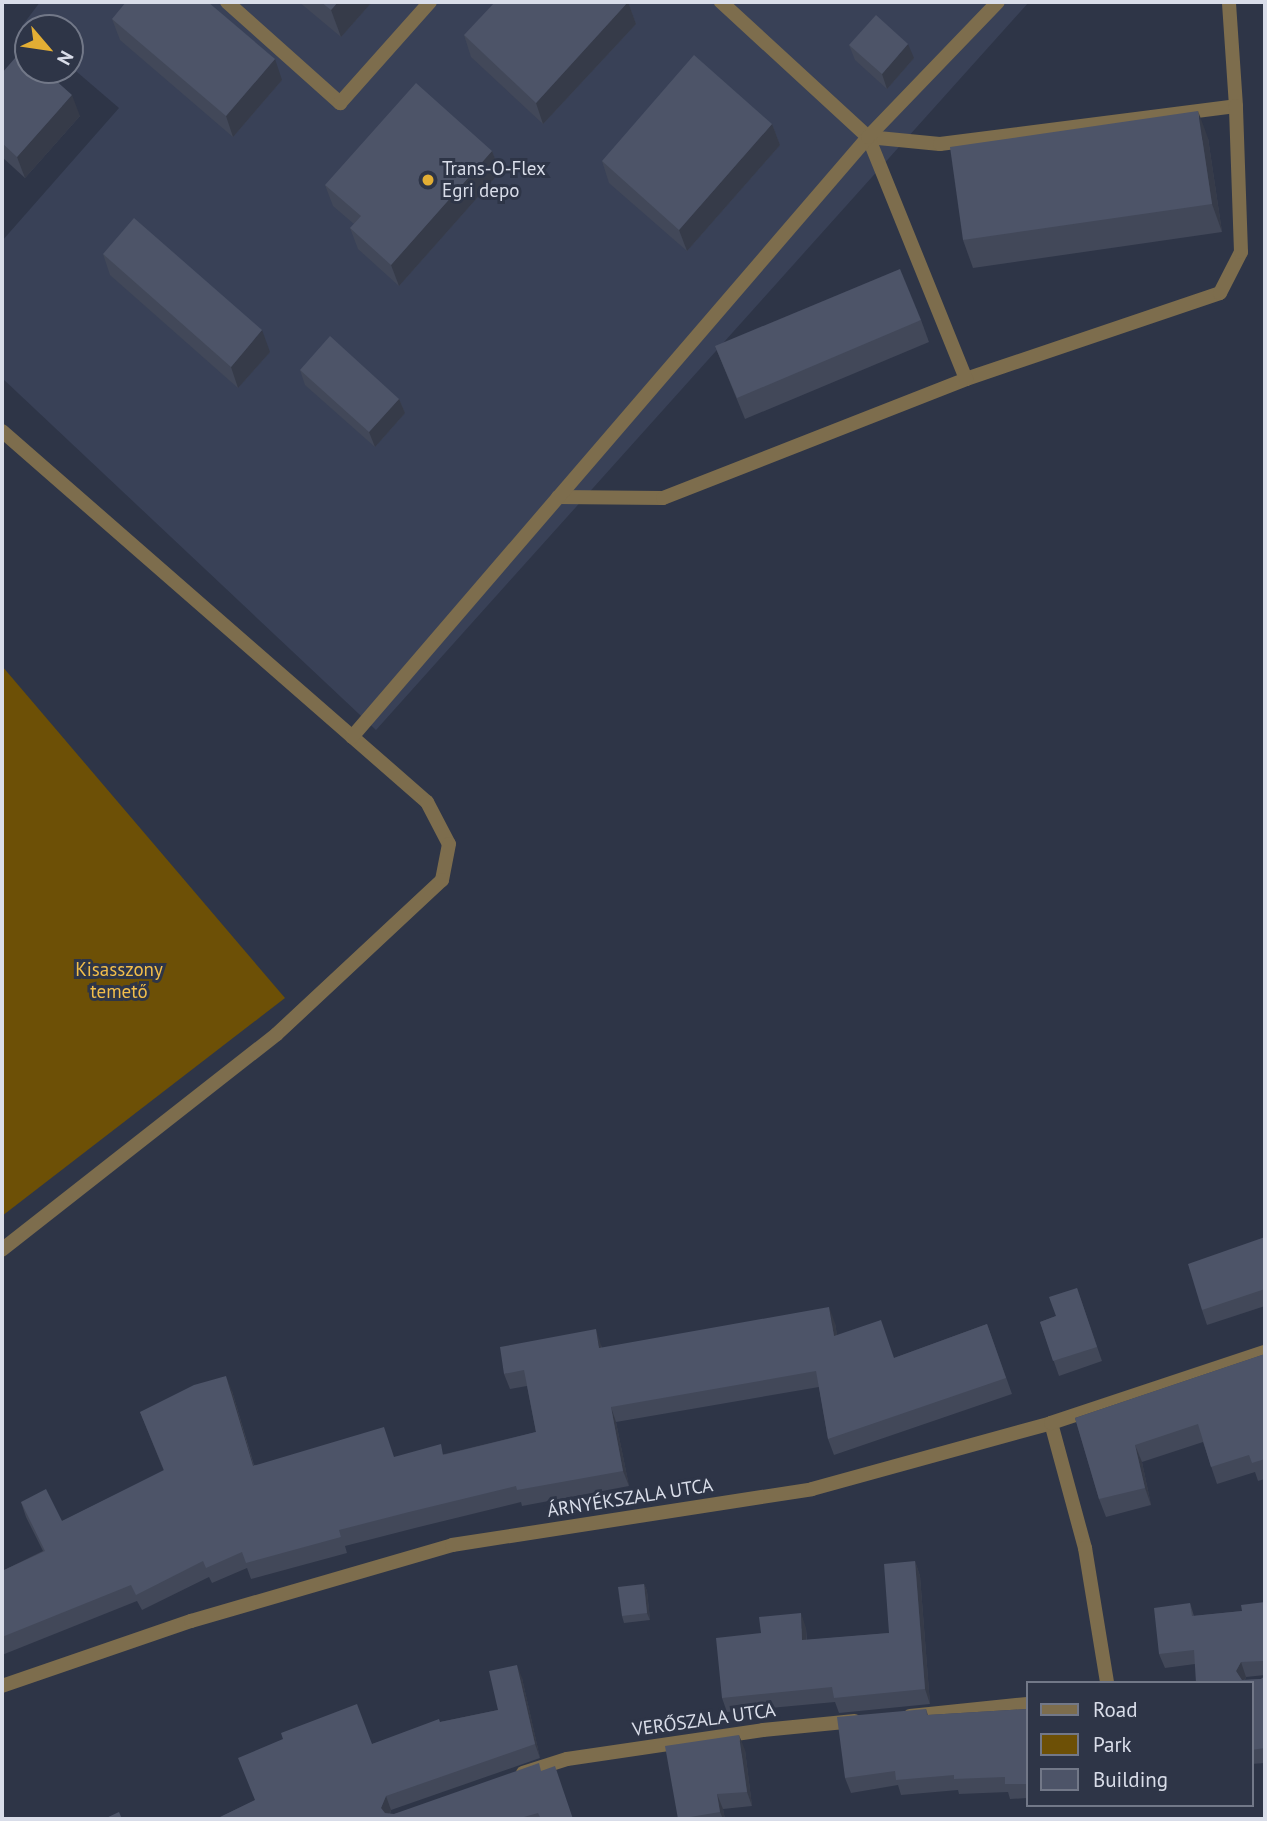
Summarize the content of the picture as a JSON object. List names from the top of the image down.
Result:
{
  "streets": {
    "street": ["ÁRNYÉKSZALA UTCA", "VERŐSZALA UTCA"]
  },
  "parks": ["Kisasszony temető"],
  "places": ["Trans-O-Flex Egri depo"],
  "legend": ["Road", "Park", "Building"],
  "north": "bottom right"
}
